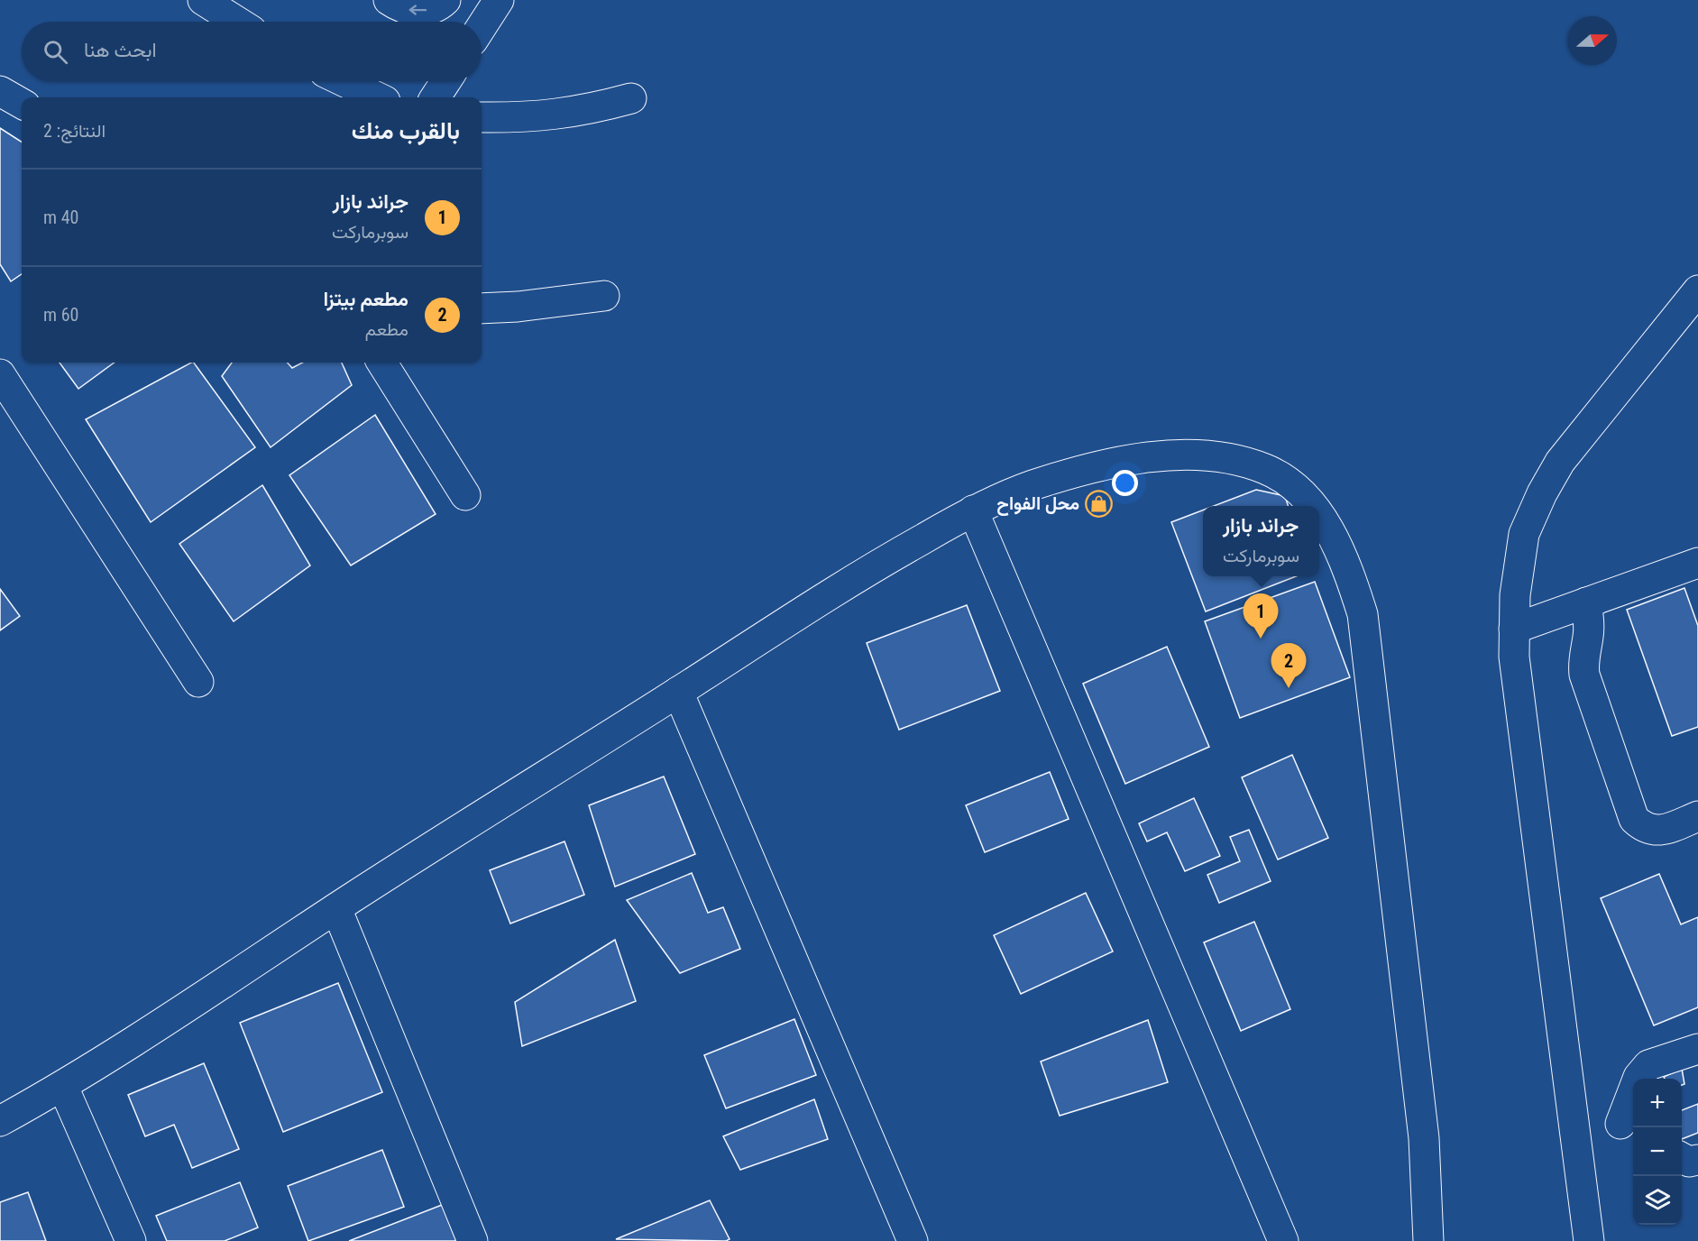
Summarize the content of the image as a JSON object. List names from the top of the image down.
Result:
{
  "places": {
    "shop": ["محل الفواح"]
  },
  "north": "right",
  "page": {
    "search": "ابحث هنا",
    "heading": ["بالقرب منك", "النتائج: 2"],
    "list": [
      {
        "mark": "1",
        "name": "جراند بازار",
        "note": "سوبرماركت",
        "value": "40 m"
      },
      {
        "mark": "2",
        "name": "مطعم بيتزا",
        "note": "مطعم",
        "value": "60 m"
      }
    ],
    "popup": ["جراند بازار", "سوبرماركت"],
    "pins": ["1", "2"],
    "map_buttons": ["+", "−"]
  }
}
